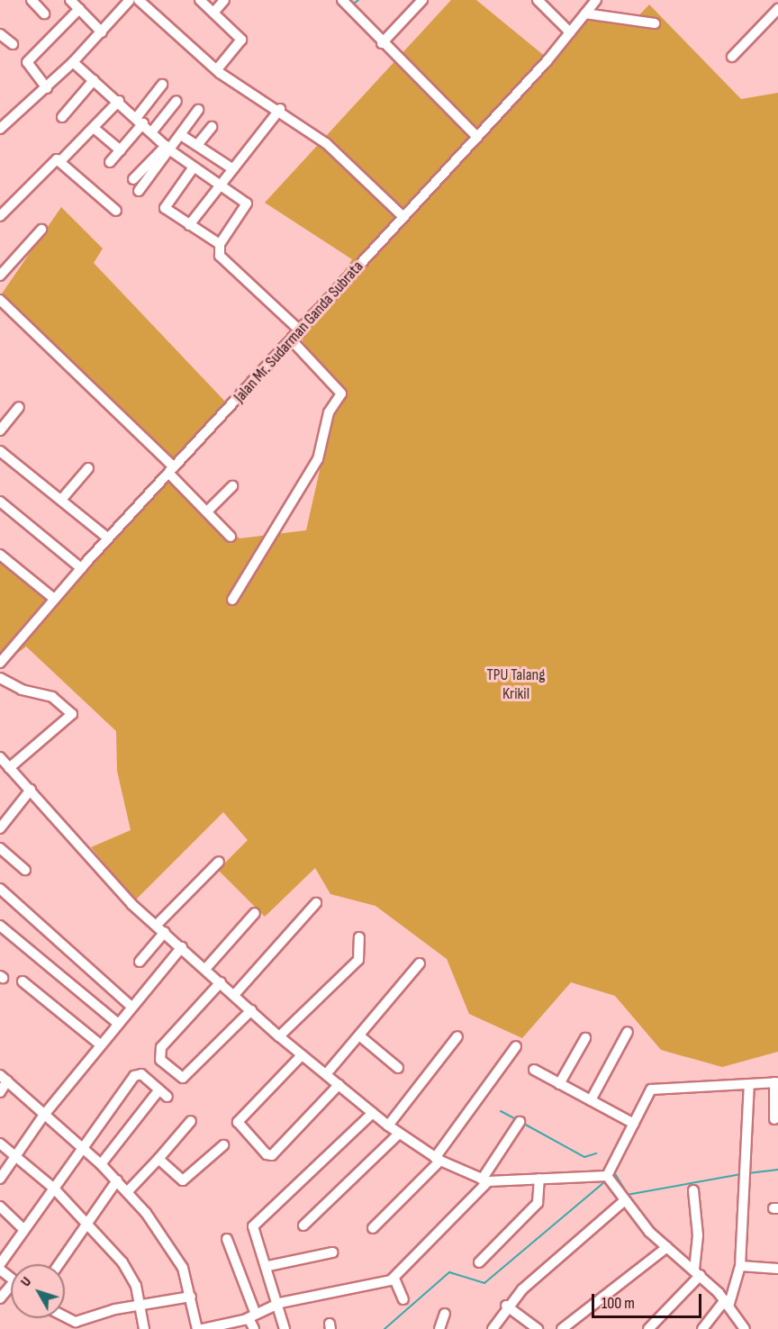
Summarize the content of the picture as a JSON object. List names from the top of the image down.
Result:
{
  "streets": {
    "street": ["Jalan Mr. Sudarman Ganda Subrata"]
  },
  "parks": ["TPU Talang Krikil"],
  "scale_bar": "100 m",
  "north": "top left"
}
